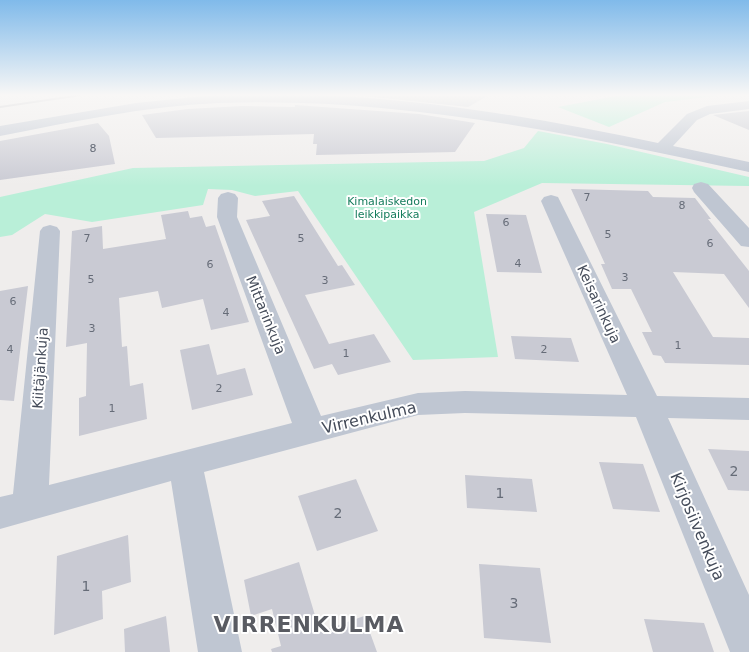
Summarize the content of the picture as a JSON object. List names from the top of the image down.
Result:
{
  "streets": {
    "street": [
      "Keisarinkuja",
      "Mittarinkuja",
      "Kiitäjänkuja",
      "Virrenkulma",
      "Kirjosiivenkuja"
    ]
  },
  "crossings": [
    ["Keisarinkuja", "Virrenkulma"],
    ["Keisarinkuja", "Kirjosiivenkuja"],
    ["Mittarinkuja", "Virrenkulma"],
    ["Kiitäjänkuja", "Virrenkulma"],
    ["Virrenkulma", "Kirjosiivenkuja"]
  ],
  "districts": ["VIRRENKULMA"],
  "parks": ["Kimalaiskedon leikkipaikka"],
  "house_numbers": [
    "8",
    "7",
    "8",
    "6",
    "5",
    "7",
    "5",
    "6",
    "4",
    "6",
    "3",
    "5",
    "3",
    "6",
    "4",
    "3",
    "1",
    "4",
    "2",
    "1",
    "2",
    "1",
    "2",
    "1",
    "2",
    "1",
    "3"
  ]
}
